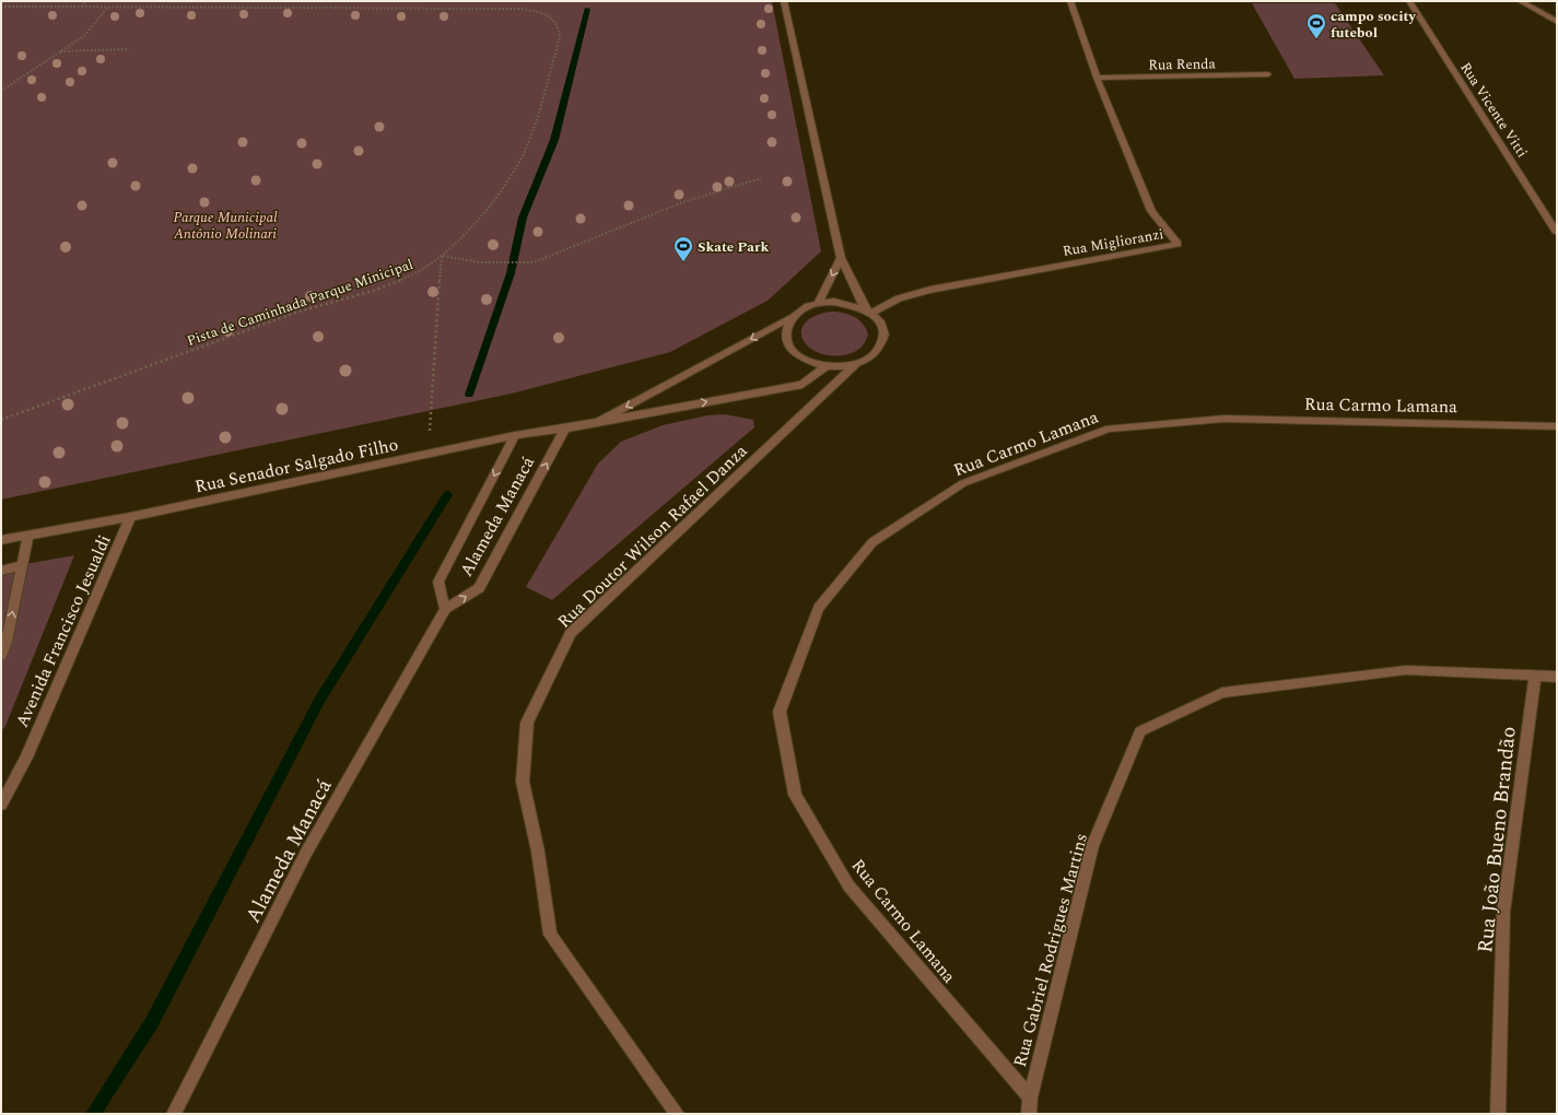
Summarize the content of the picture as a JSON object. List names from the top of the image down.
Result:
{
  "streets": {
    "street": [
      "Rua Renda",
      "Rua Vicente Vitti",
      "Rua Miglioranzi",
      "Rua Carmo Lamana",
      "Rua Senador Salgado Filho",
      "Alameda Manacá",
      "Rua Doutor Wilson Rafael Danza",
      "Avenida Francisco Jesualdi",
      "Rua João Bueno Brandão",
      "Rua Gabriel Rodrigues Martins"
    ],
    "path": ["Pista de Caminhada Parque Minicipal"]
  },
  "crossings": [
    ["Rua Renda", "Rua Miglioranzi"],
    ["Rua Miglioranzi", "Rua Senador Salgado Filho"],
    ["Rua Miglioranzi", "Rua Doutor Wilson Rafael Danza"],
    ["Rua Carmo Lamana", "Rua Gabriel Rodrigues Martins"],
    ["Rua Senador Salgado Filho", "Alameda Manacá"],
    ["Rua Senador Salgado Filho", "Rua Doutor Wilson Rafael Danza"],
    ["Rua Senador Salgado Filho", "Avenida Francisco Jesualdi"],
    ["Rua João Bueno Brandão", "Rua Gabriel Rodrigues Martins"]
  ],
  "parks": ["Parque Municipal Antônio Molinari"],
  "places": {
    "sports": ["campo socity futebol", "Skate Park"]
  }
}
